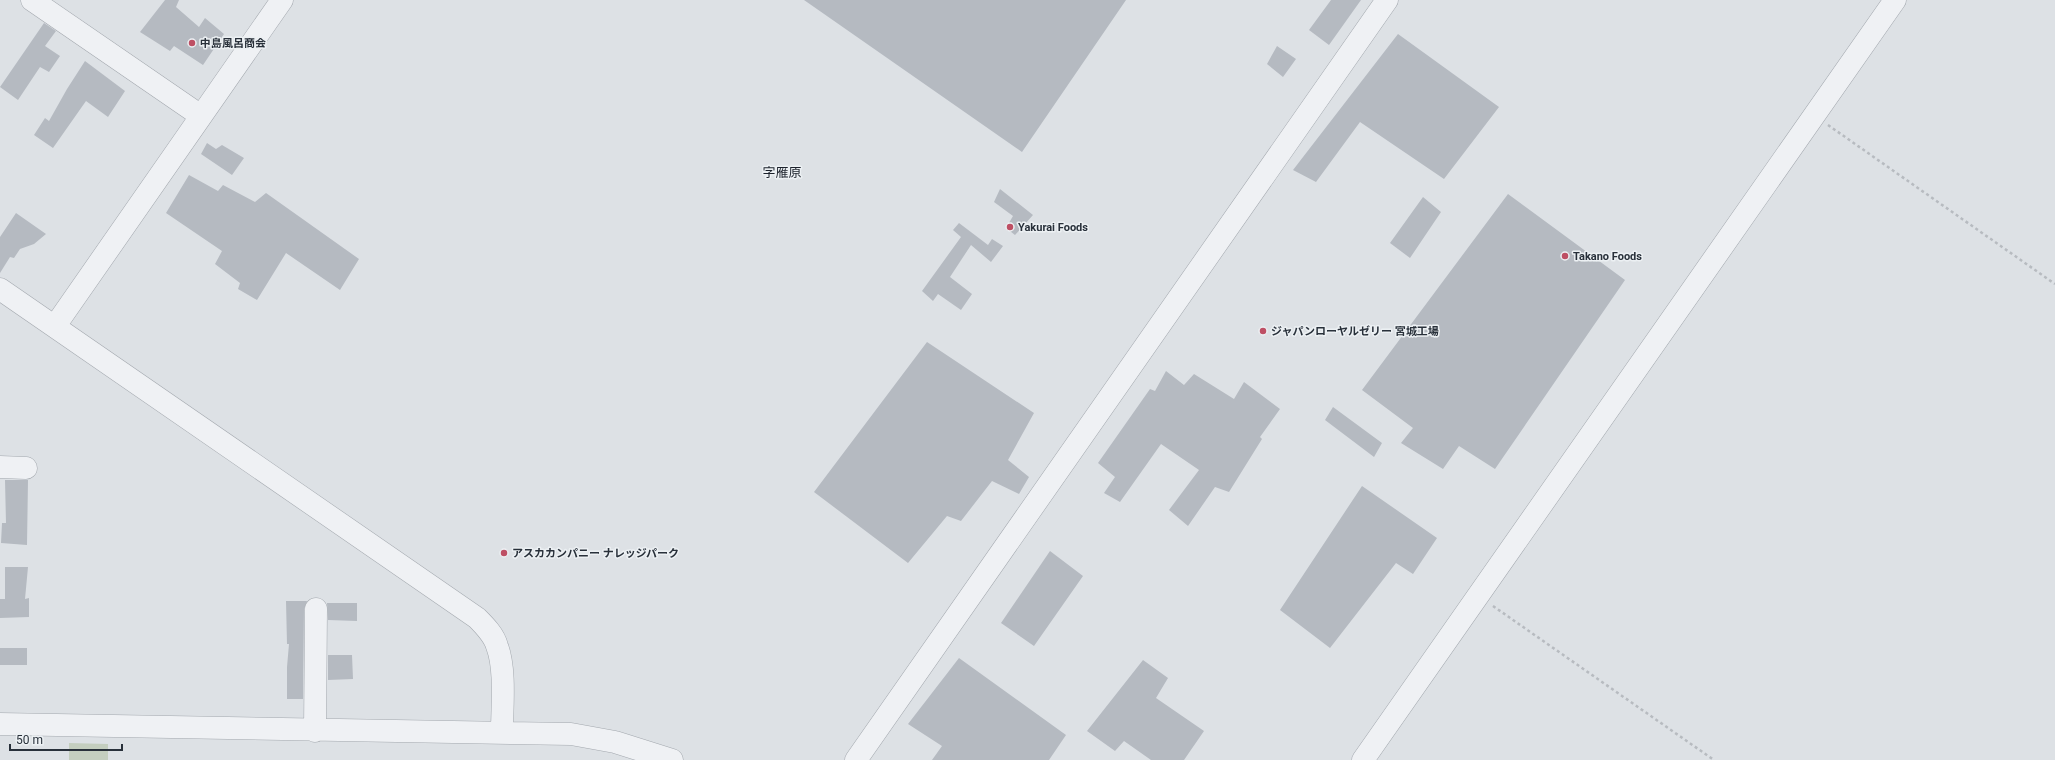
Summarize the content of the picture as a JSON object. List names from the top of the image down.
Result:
{
  "districts": ["字雁原"],
  "places": [
    "中島風呂商会",
    "Yakurai Foods",
    "Takano Foods",
    "ジャパンローヤルゼリー 宮城工場",
    "アスカカンパニー ナレッジパーク"
  ],
  "scale_bar": "50 m"
}
